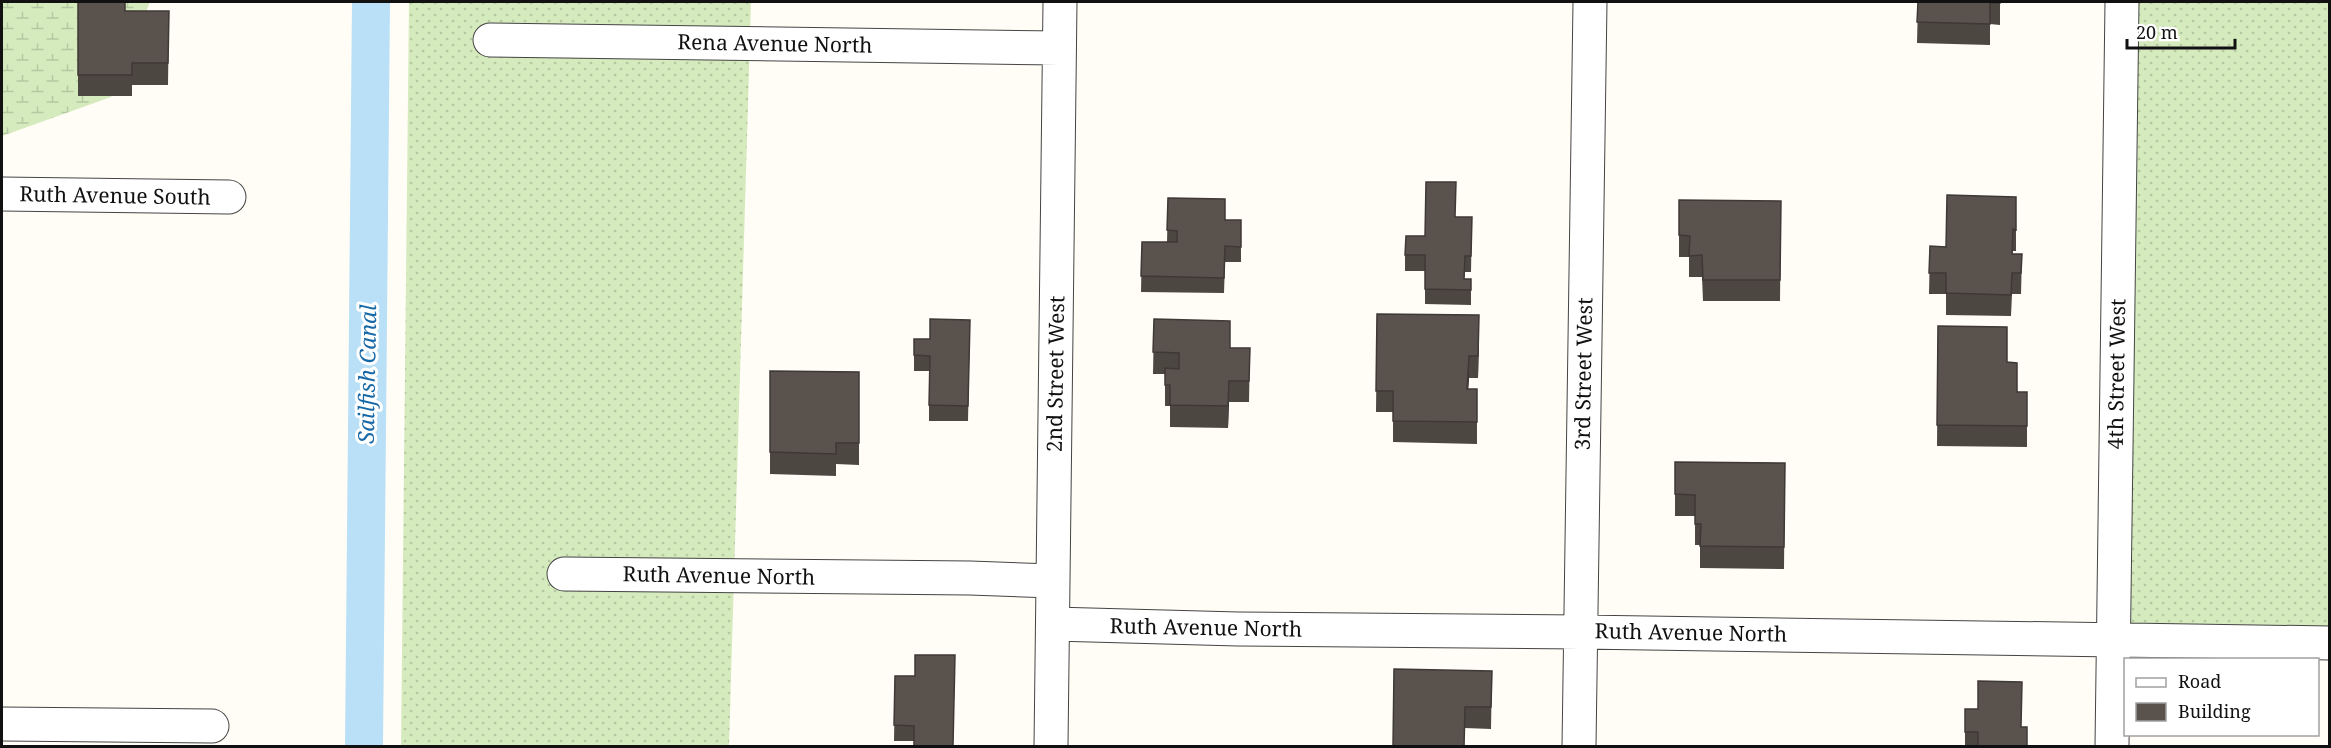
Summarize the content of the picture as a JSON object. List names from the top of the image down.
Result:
{
  "streets": {
    "street": [
      "Rena Avenue North",
      "Ruth Avenue South",
      "2nd Street West",
      "3rd Street West",
      "4th Street West",
      "Ruth Avenue North"
    ]
  },
  "crossings": [
    ["Rena Avenue North", "2nd Street West"],
    ["2nd Street West", "Ruth Avenue North"],
    ["3rd Street West", "Ruth Avenue North"],
    ["4th Street West", "Ruth Avenue North"]
  ],
  "water": ["Sailfish Canal"],
  "legend": ["Road", "Building"],
  "scale_bar": "20 m"
}
